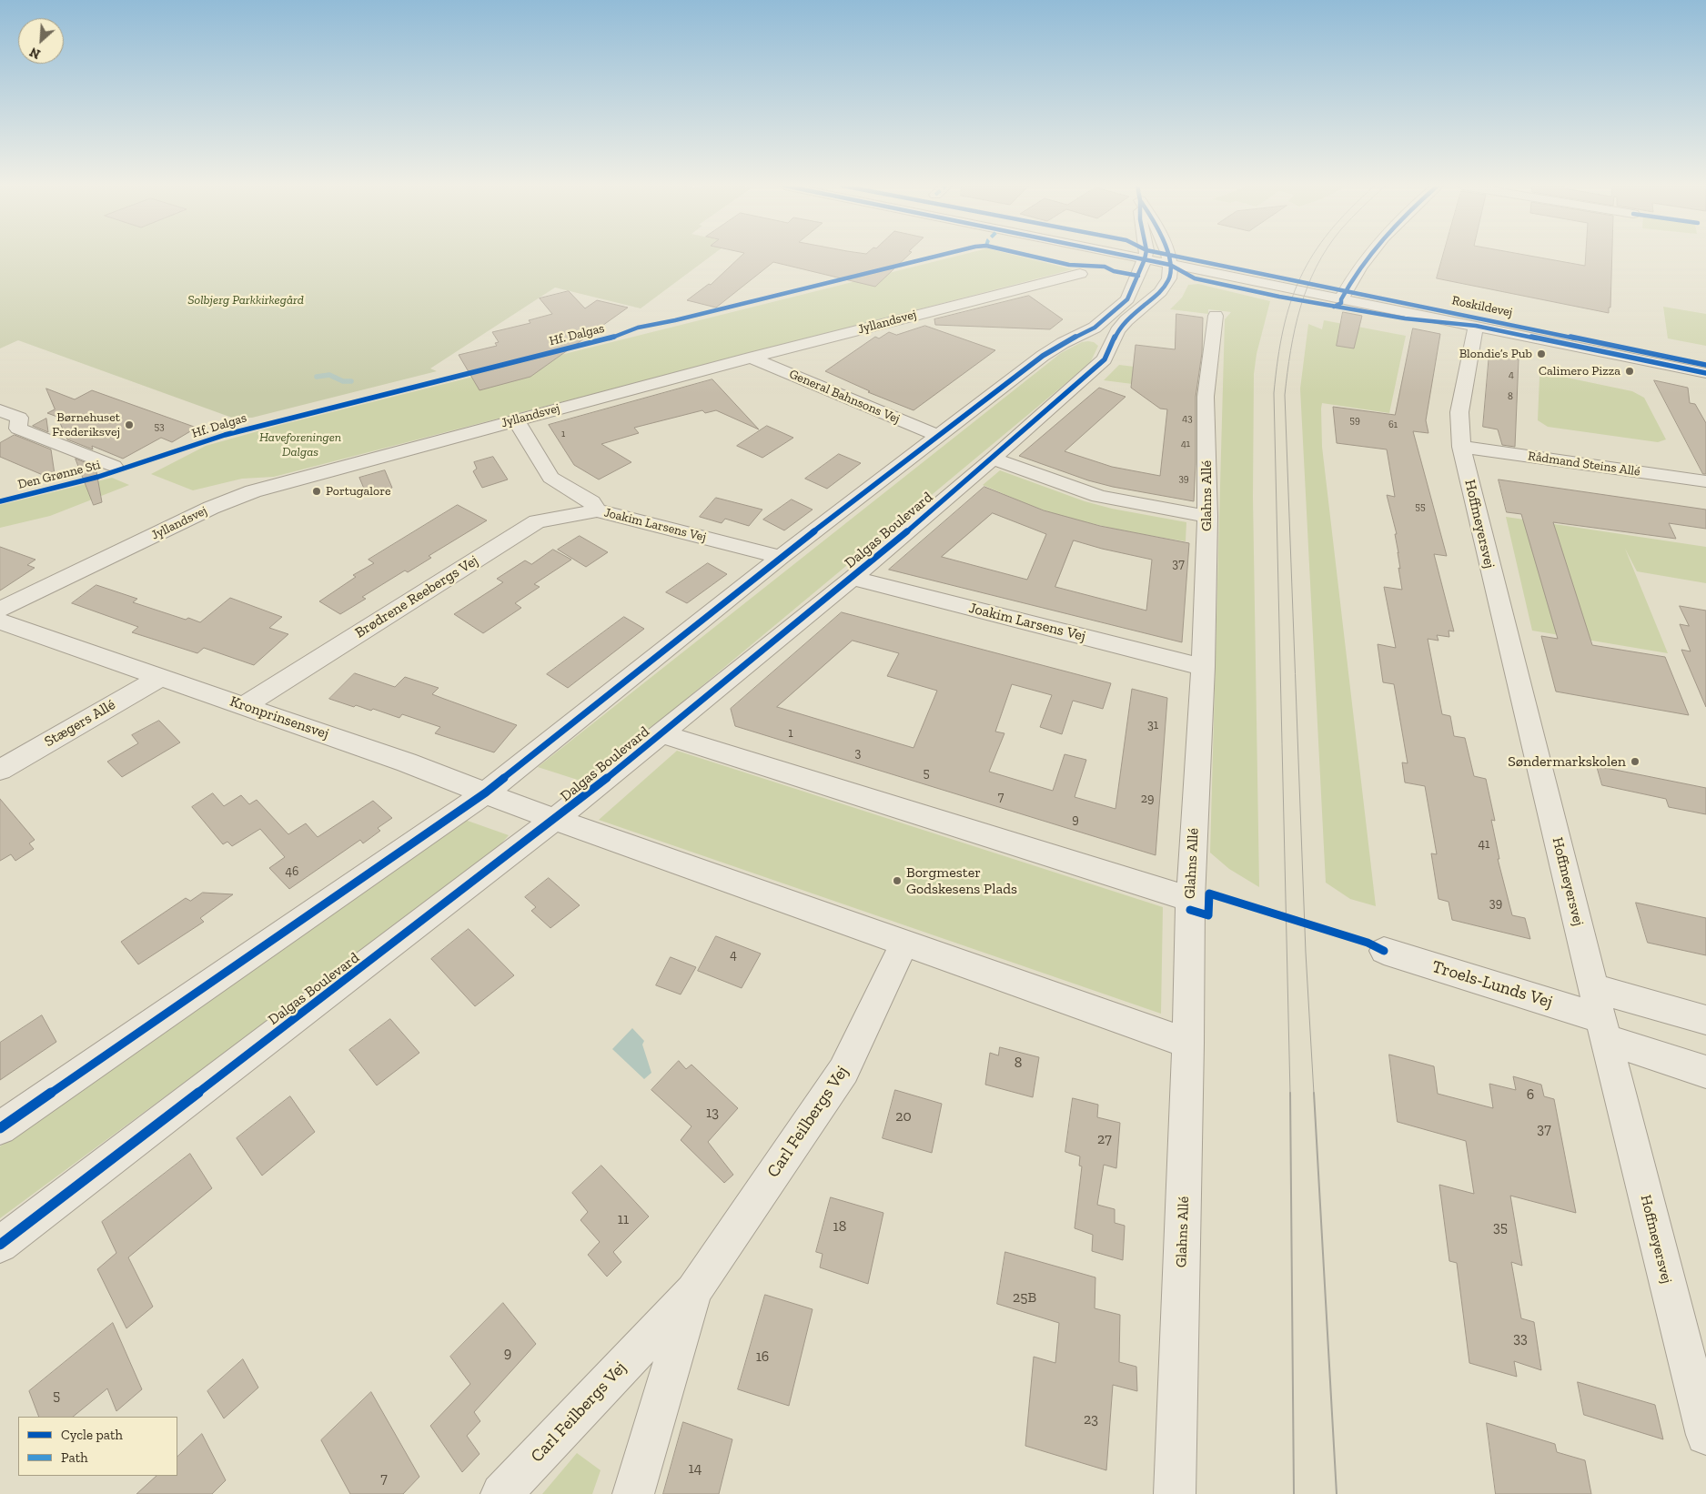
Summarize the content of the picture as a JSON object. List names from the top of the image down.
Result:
{
  "streets": {
    "street": [
      "Roskildevej",
      "Jyllandsvej",
      "General Bahnsons Vej",
      "Rådmand Steins Allé",
      "Glahns Allé",
      "Hoffmeyersvej",
      "Joakim Larsens Vej",
      "Dalgas Boulevard",
      "Brødrene Reebergs Vej",
      "Kronprinsensvej",
      "Stægers Allé",
      "Troels-Lunds Vej",
      "Carl Feilbergs Vej"
    ],
    "cycle path": ["Hf. Dalgas"]
  },
  "crossings": [
    ["Roskildevej", "Hoffmeyersvej"],
    ["Roskildevej", "Dalgas Boulevard"],
    ["Jyllandsvej", "General Bahnsons Vej"],
    ["Jyllandsvej", "Joakim Larsens Vej"],
    ["Rådmand Steins Allé", "Hoffmeyersvej"],
    ["Glahns Allé", "Joakim Larsens Vej"],
    ["Hoffmeyersvej", "Troels-Lunds Vej"],
    ["Joakim Larsens Vej", "Dalgas Boulevard"],
    ["Joakim Larsens Vej", "Brødrene Reebergs Vej"],
    ["Dalgas Boulevard", "Kronprinsensvej"],
    ["Brødrene Reebergs Vej", "Kronprinsensvej"],
    ["Kronprinsensvej", "Stægers Allé"]
  ],
  "parks": ["Solbjerg Parkkirkegård", "Haveforeningen Dalgas"],
  "places": [
    "Blondie’s Pub",
    "Calimero Pizza",
    "Børnehuset Frederiksvej",
    "Portugalore",
    "Søndermarkskolen",
    "Borgmester Godskesens Plads"
  ],
  "house_numbers": [
    "4",
    "8",
    "43",
    "59",
    "61",
    "53",
    "1",
    "41",
    "39",
    "55",
    "37",
    "31",
    "1",
    "3",
    "5",
    "7",
    "29",
    "9",
    "41",
    "46",
    "39",
    "4",
    "8",
    "6",
    "13",
    "20",
    "37",
    "27",
    "11",
    "18",
    "35",
    "25B",
    "33",
    "9",
    "16",
    "5",
    "23",
    "14",
    "7"
  ],
  "legend": ["Cycle path", "Path"],
  "north": "bottom left"
}
